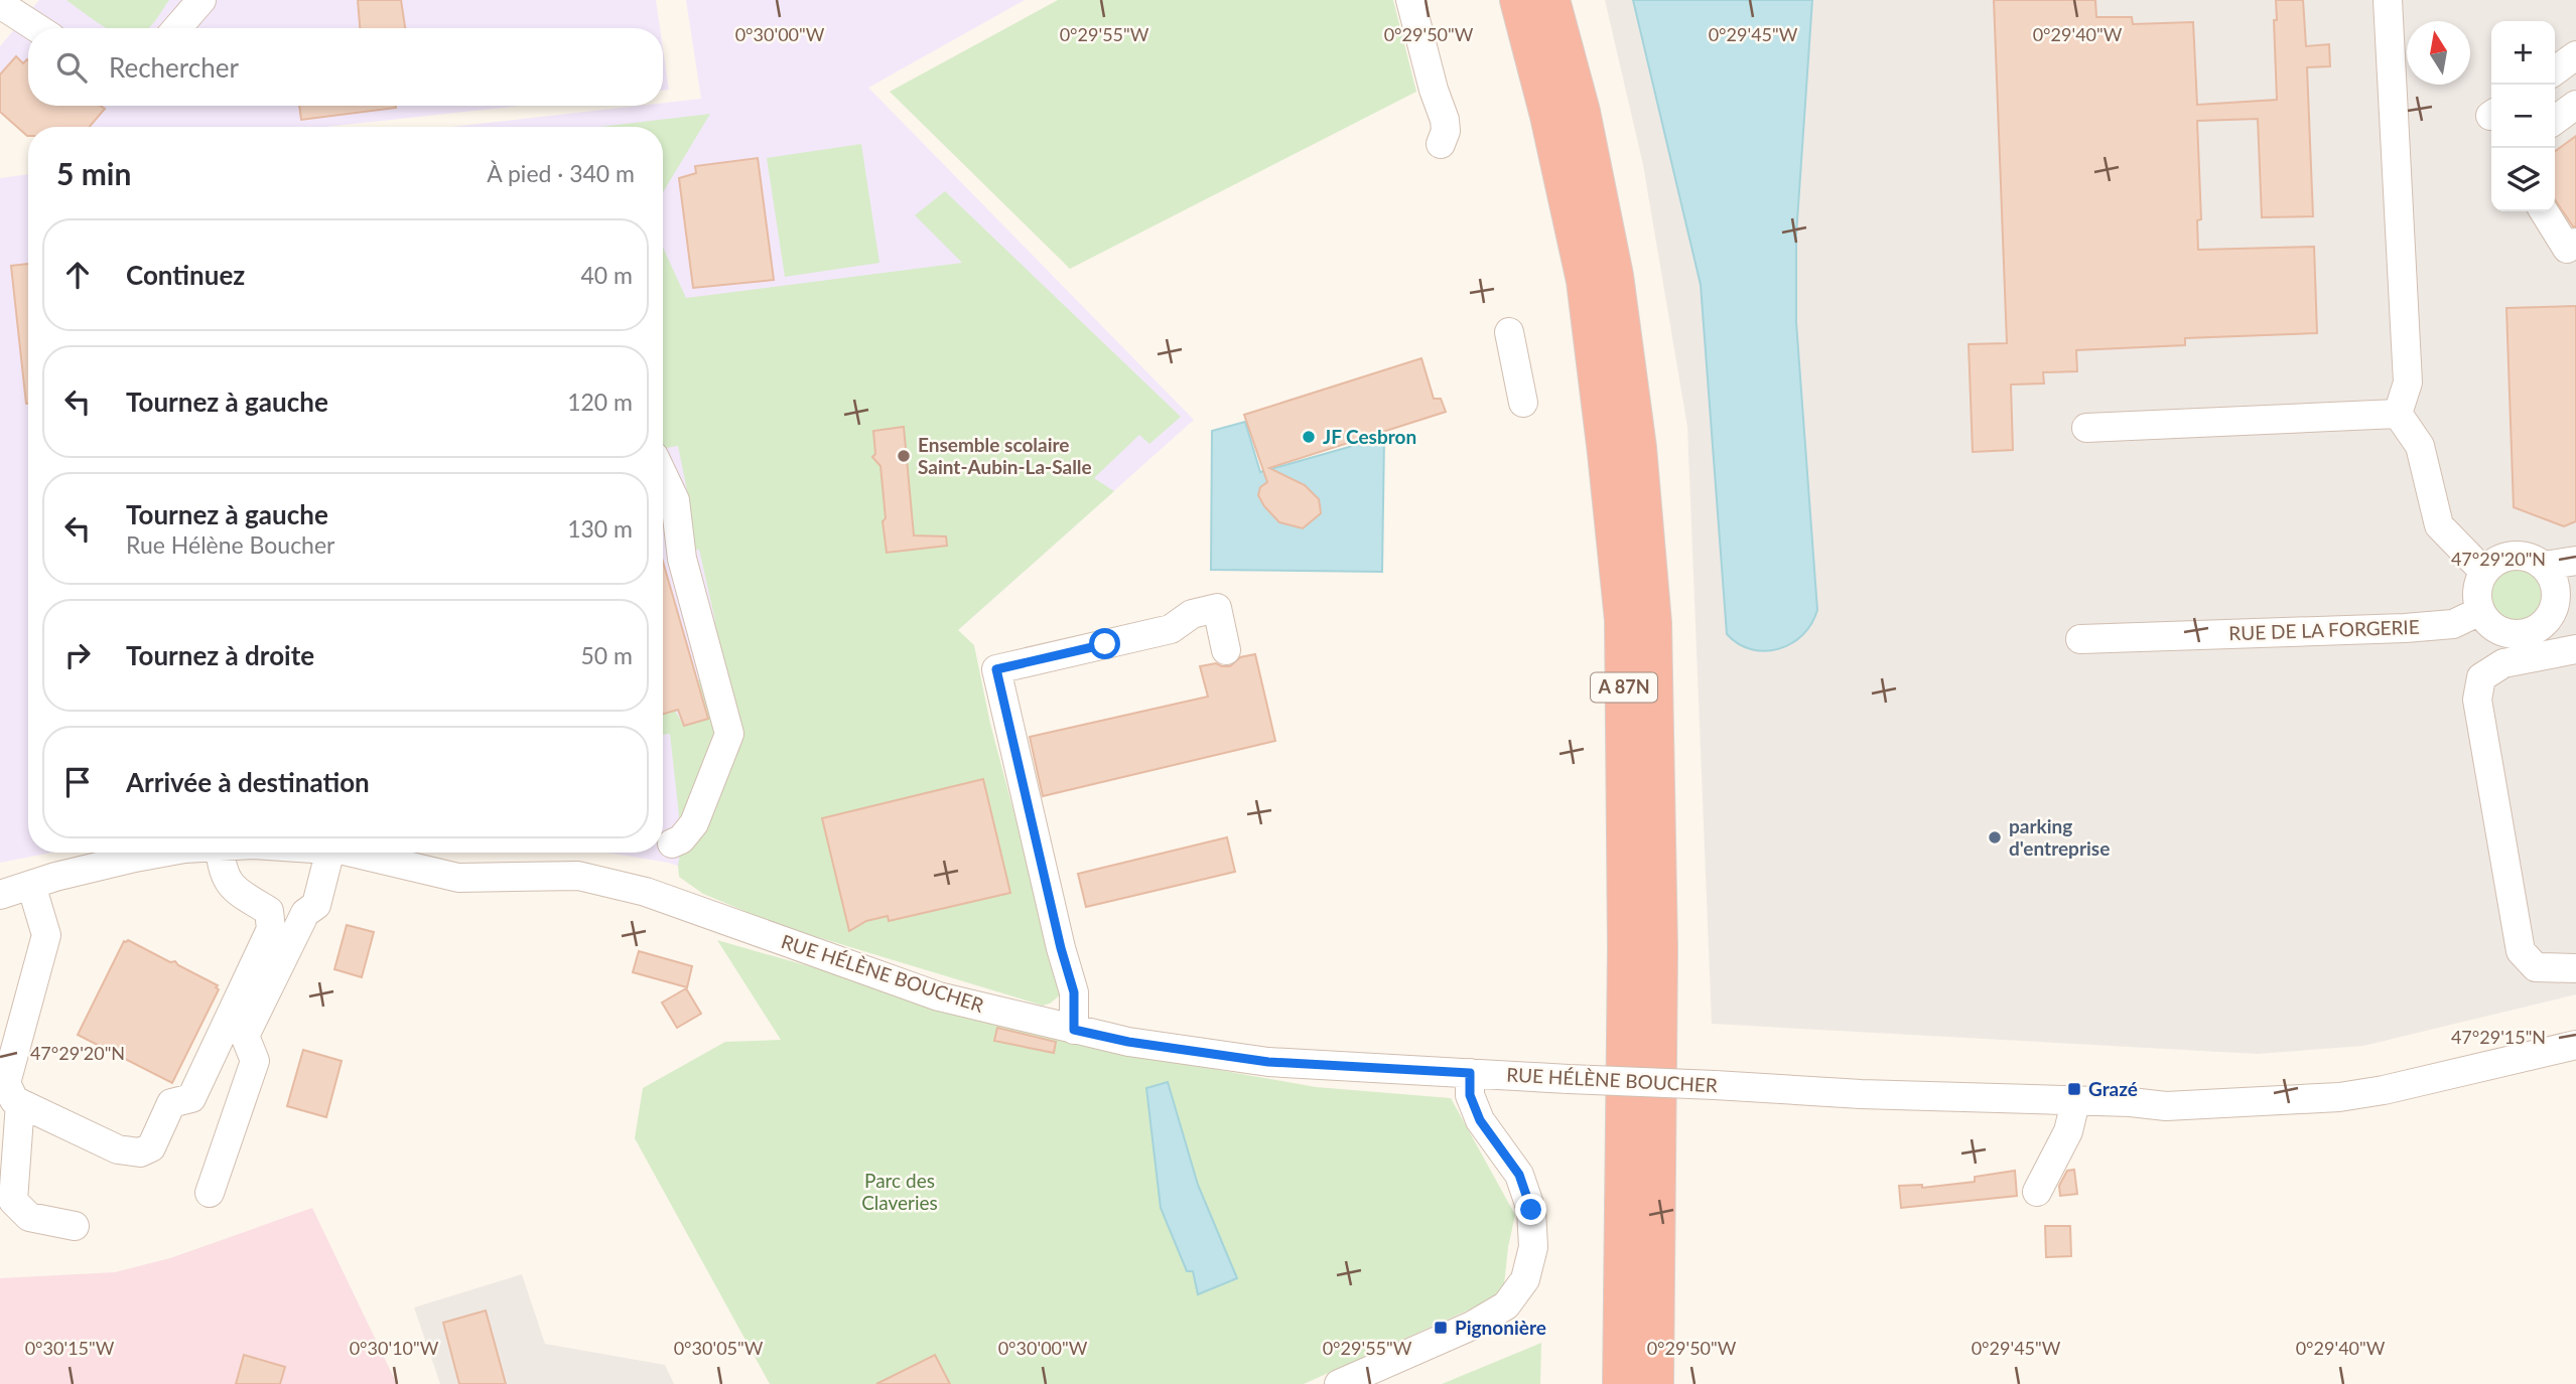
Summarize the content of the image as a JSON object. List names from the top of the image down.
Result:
{
  "streets": {
    "highway": ["A 87N"],
    "street": ["RUE DE LA FORGERIE", "RUE HÉLÈNE BOUCHER"]
  },
  "parks": ["Parc des Claveries"],
  "places": {
    "other": ["JF Cesbron", "Ensemble scolaire Saint-Aubin-La-Salle", "parking d'entreprise"],
    "transit": ["Grazé", "Pignonière"]
  },
  "north": "top",
  "page": {
    "map_buttons": ["+", "−"],
    "search": "Rechercher",
    "heading": ["5 min", "À pied · 340 m"],
    "list": [
      ["Continuez", "40 m"],
      ["Tournez à gauche", "120 m"],
      ["Tournez à gauche", "Rue Hélène Boucher", "130 m"],
      ["Tournez à droite", "50 m"],
      "Arrivée à destination"
    ]
  },
  "coordinates": [
    "0°30'00\"W",
    "0°29'55\"W",
    "0°29'50\"W",
    "0°29'45\"W",
    "0°29'40\"W",
    "47°29'20\"N",
    "47°29'15\"N",
    "0°30'15\"W",
    "0°30'10\"W",
    "0°30'05\"W"
  ]
}
